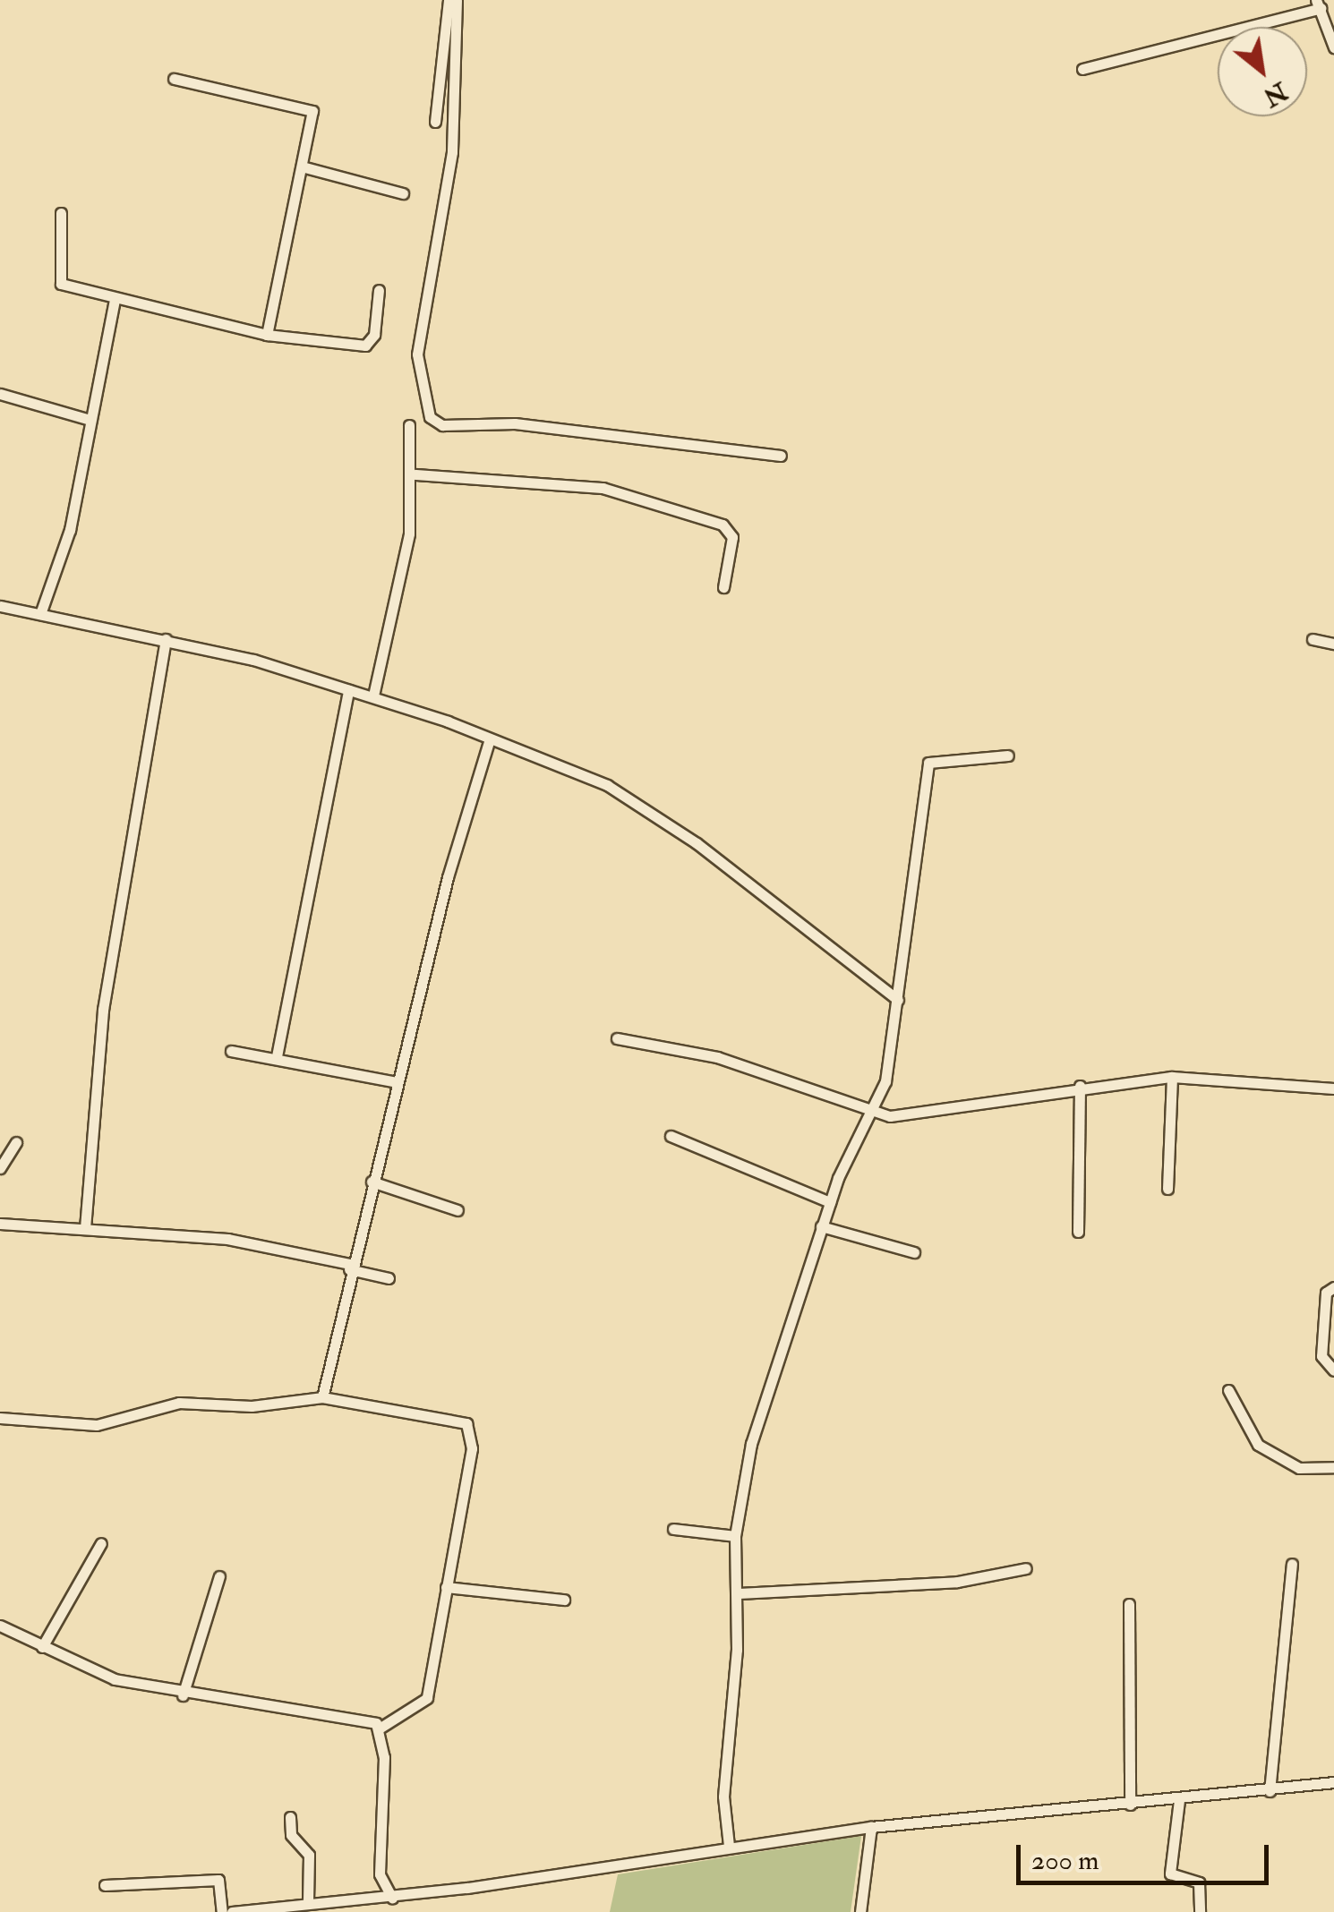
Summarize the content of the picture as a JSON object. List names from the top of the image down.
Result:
{
  "scale_bar": "200 m",
  "north": "bottom right"
}
